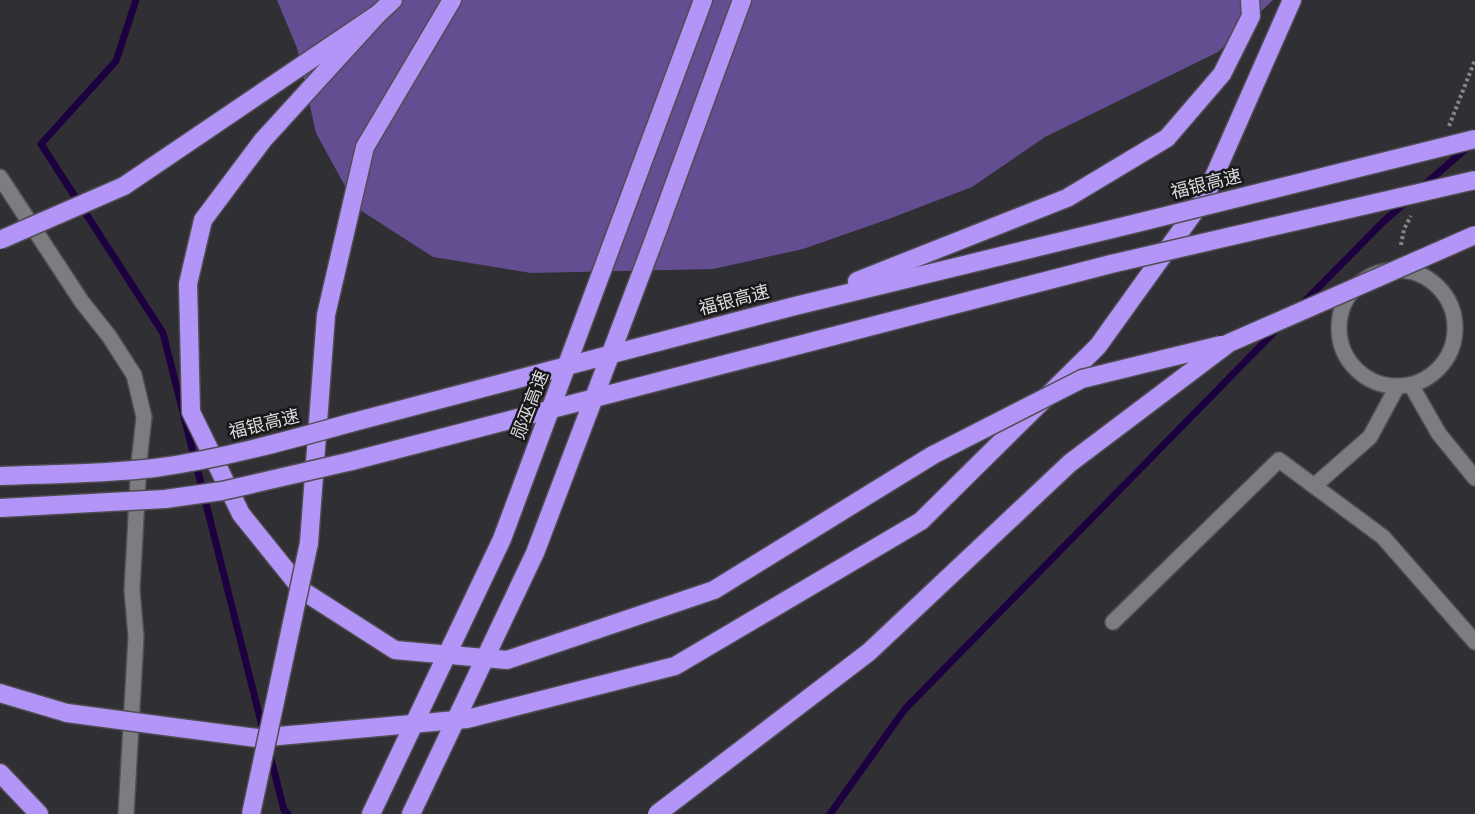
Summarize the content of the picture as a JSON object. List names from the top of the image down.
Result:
{
  "streets": {
    "highway": ["福银高速", "郧巫高速"]
  }
}
